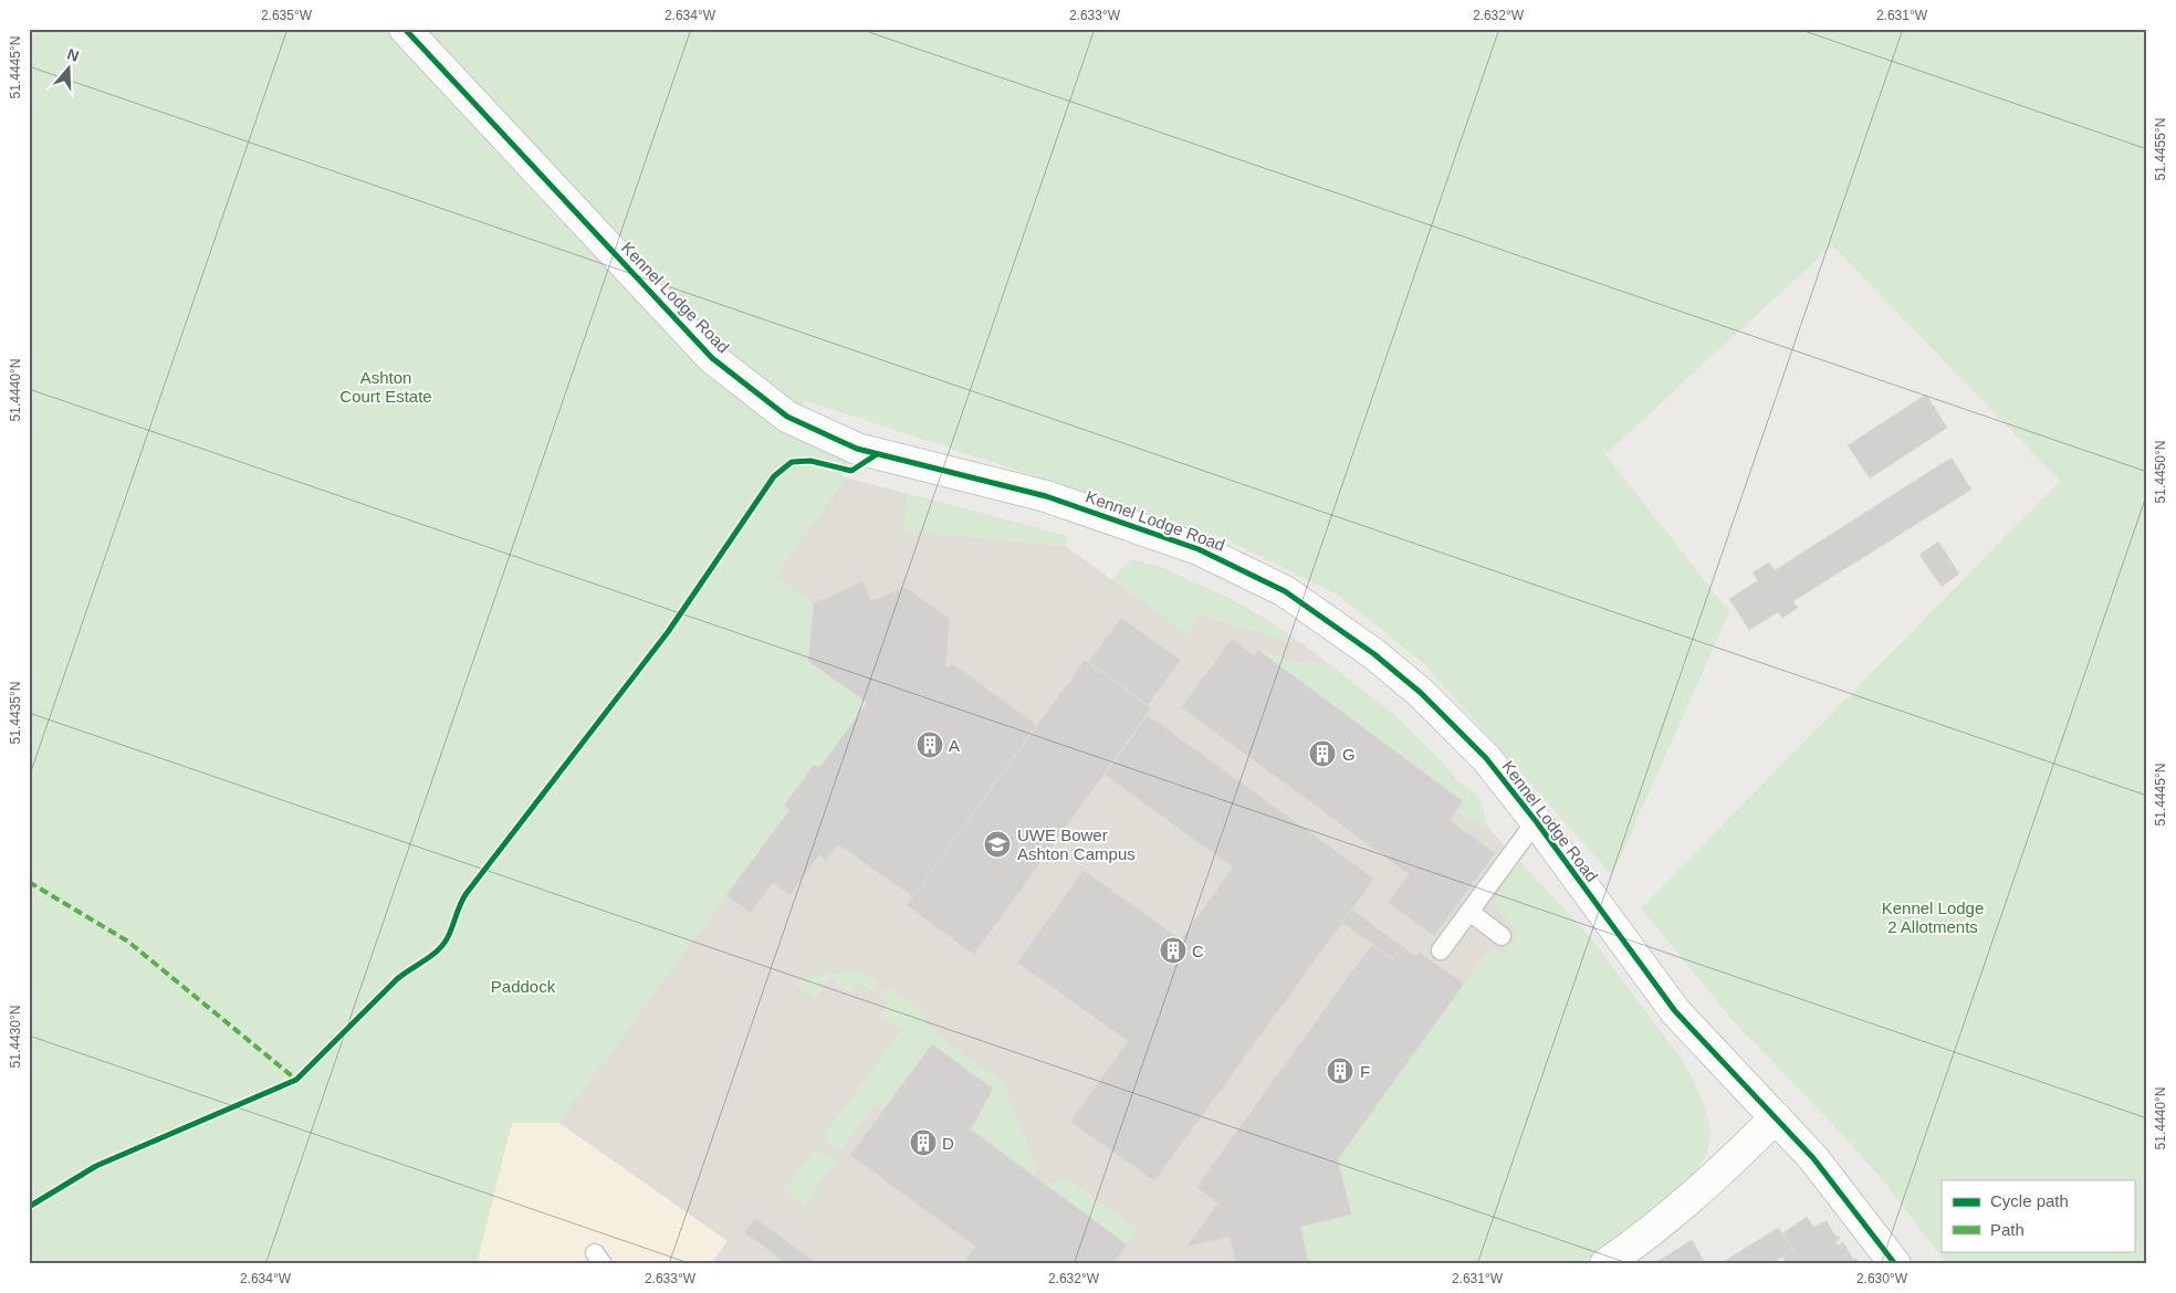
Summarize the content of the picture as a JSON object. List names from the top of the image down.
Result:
{
  "streets": {
    "street": ["Kennel Lodge Road"]
  },
  "parks": ["Ashton Court Estate", "Kennel Lodge 2 Allotments", "Paddock"],
  "places": {
    "building": [
      "A",
      "G",
      "C",
      "F",
      "D"
    ],
    "school or university": ["UWE Bower Ashton Campus"]
  },
  "legend": ["Cycle path", "Path"],
  "north": "top",
  "coordinates": [
    "2.635°W",
    "2.634°W",
    "2.633°W",
    "2.632°W",
    "2.631°W",
    "51.4445°N",
    "51.4455°N",
    "51.4440°N",
    "51.4450°N",
    "51.4435°N",
    "51.4430°N",
    "2.630°W"
  ]
}
